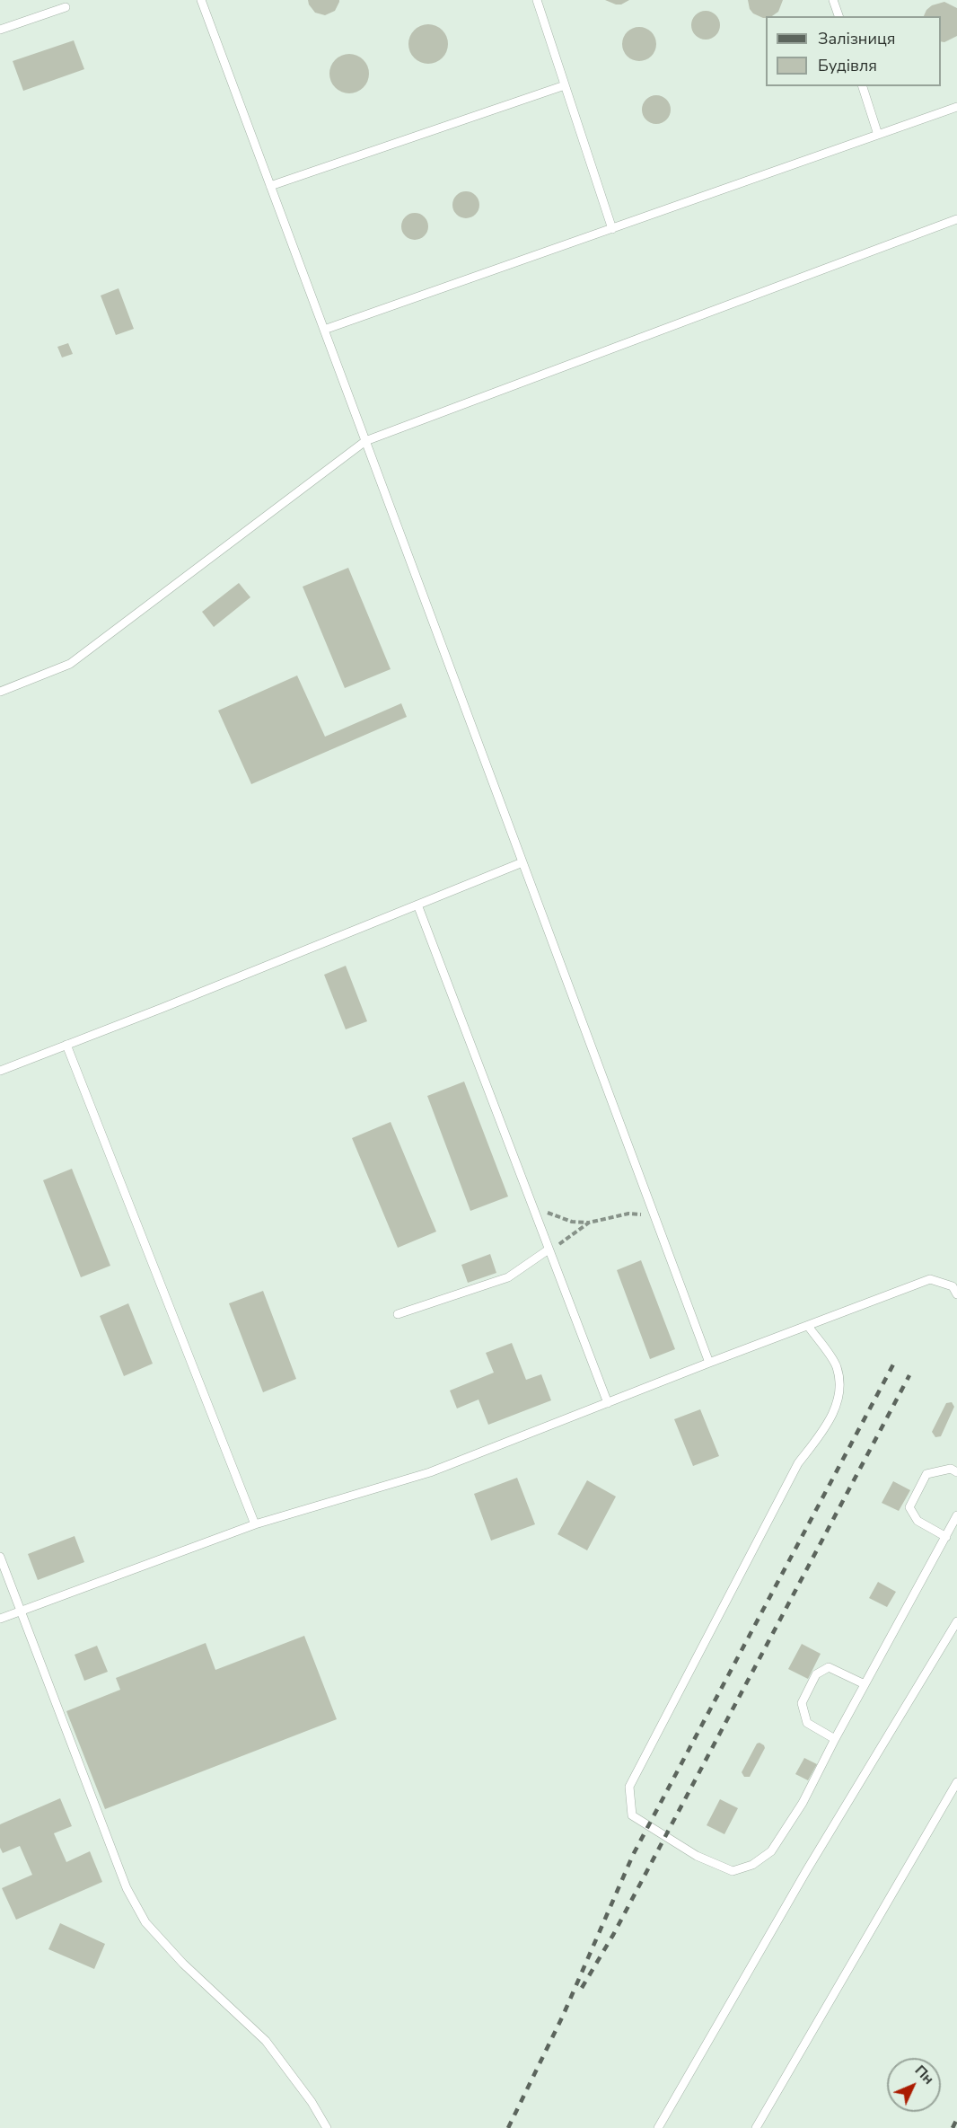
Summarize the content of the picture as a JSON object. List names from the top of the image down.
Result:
{
  "legend": ["Залізниця", "Будівля"],
  "north": "top right"
}
